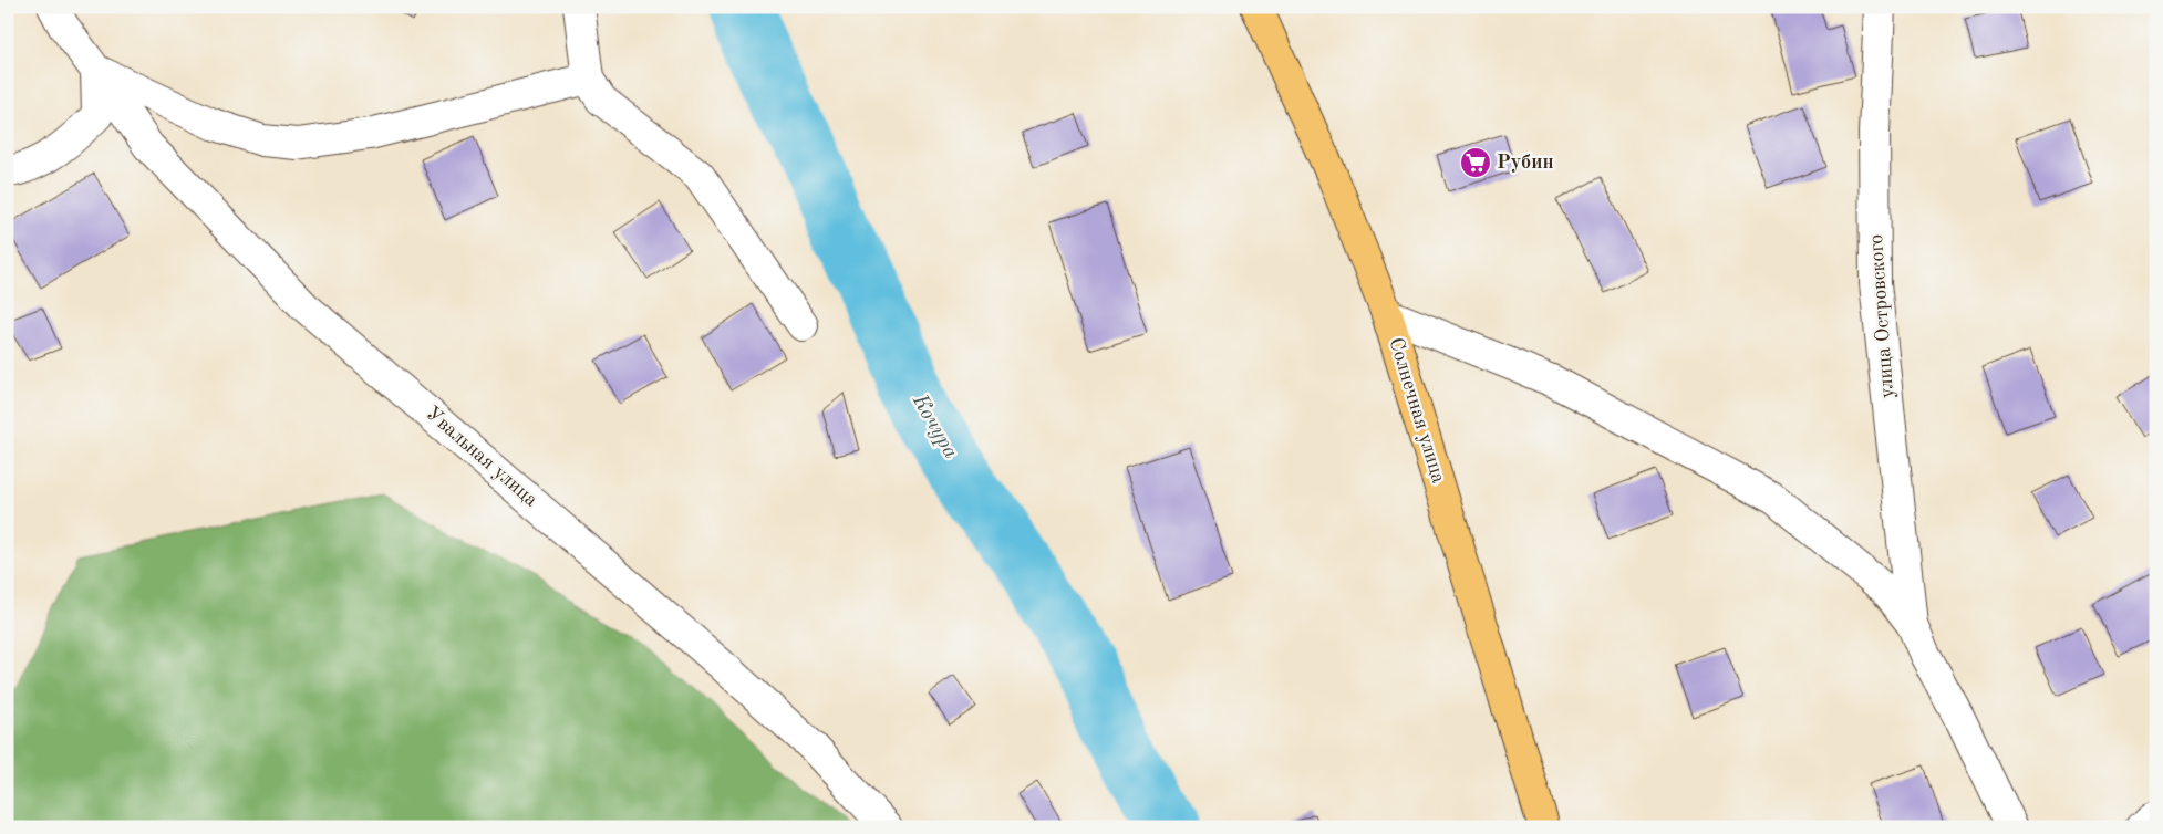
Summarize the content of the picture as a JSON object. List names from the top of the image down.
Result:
{
  "streets": {
    "main road": ["Солнечная улица"],
    "street": ["улица Островского", "Увальная улица"]
  },
  "crossings": [
    ["улица Островского", "Солнечная улица"]
  ],
  "water": ["Кочура"],
  "places": {
    "supermarket": ["Рубин"]
  }
}
